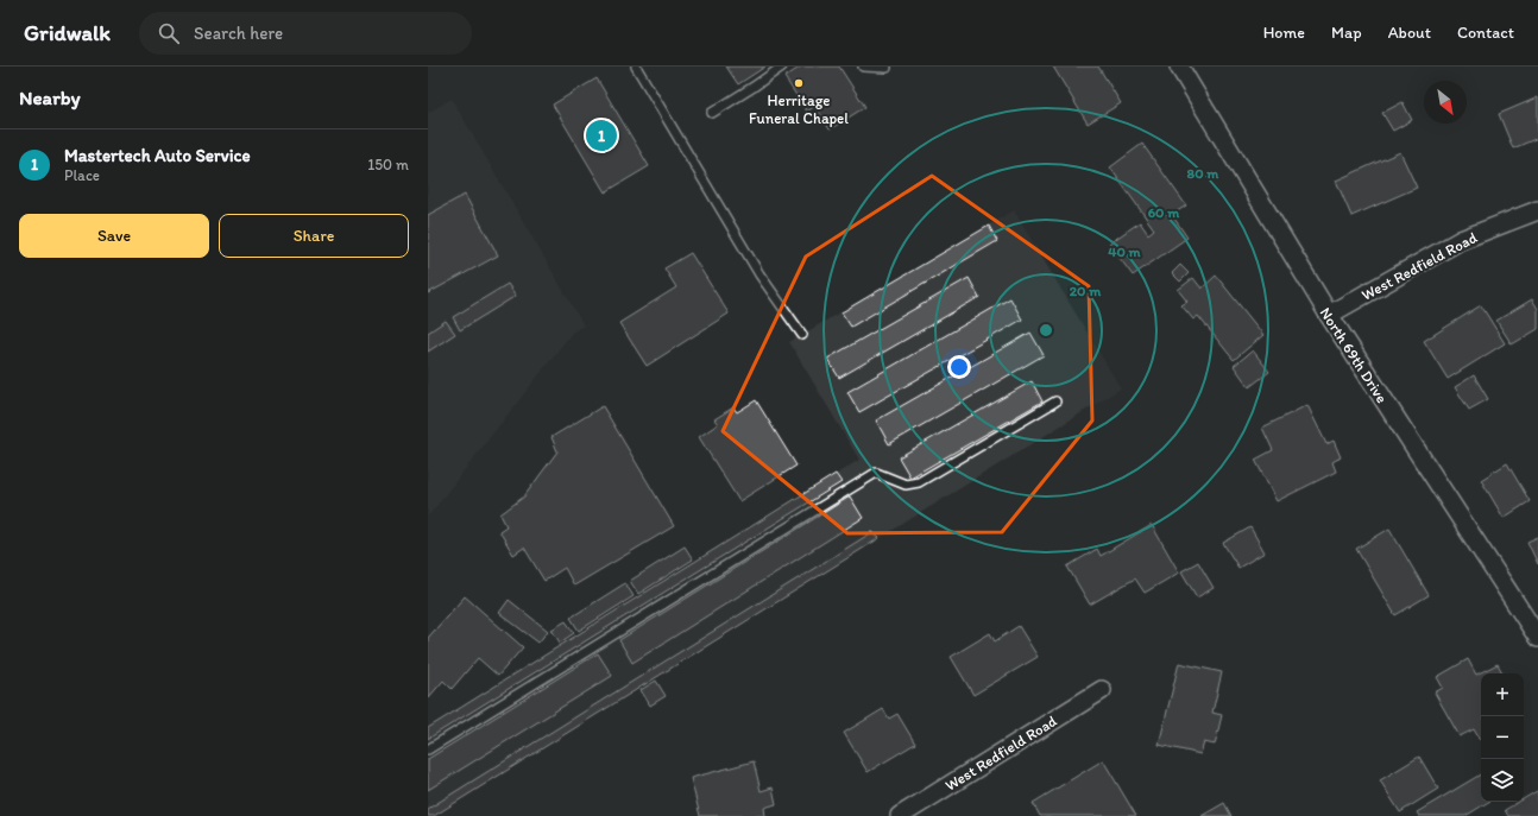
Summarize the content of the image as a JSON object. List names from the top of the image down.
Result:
{
  "streets": {
    "street": ["West Redfield Road", "North 69th Drive"]
  },
  "crossings": [
    ["West Redfield Road", "North 69th Drive"]
  ],
  "places": ["Herritage Funeral Chapel"],
  "north": "bottom right",
  "page": {
    "header": "Gridwalk",
    "search": "Search here",
    "nav": [
      "Home",
      "Map",
      "About",
      "Contact"
    ],
    "heading": "Nearby",
    "pins": "1",
    "list": [
      {
        "mark": "1",
        "name": "Mastertech Auto Service",
        "note": "Place",
        "value": "150 m"
      }
    ],
    "buttons": ["Save", "Share"],
    "map_buttons": ["+", "−"]
  },
  "rings": [
    "80 m",
    "60 m",
    "40 m",
    "20 m"
  ]
}
